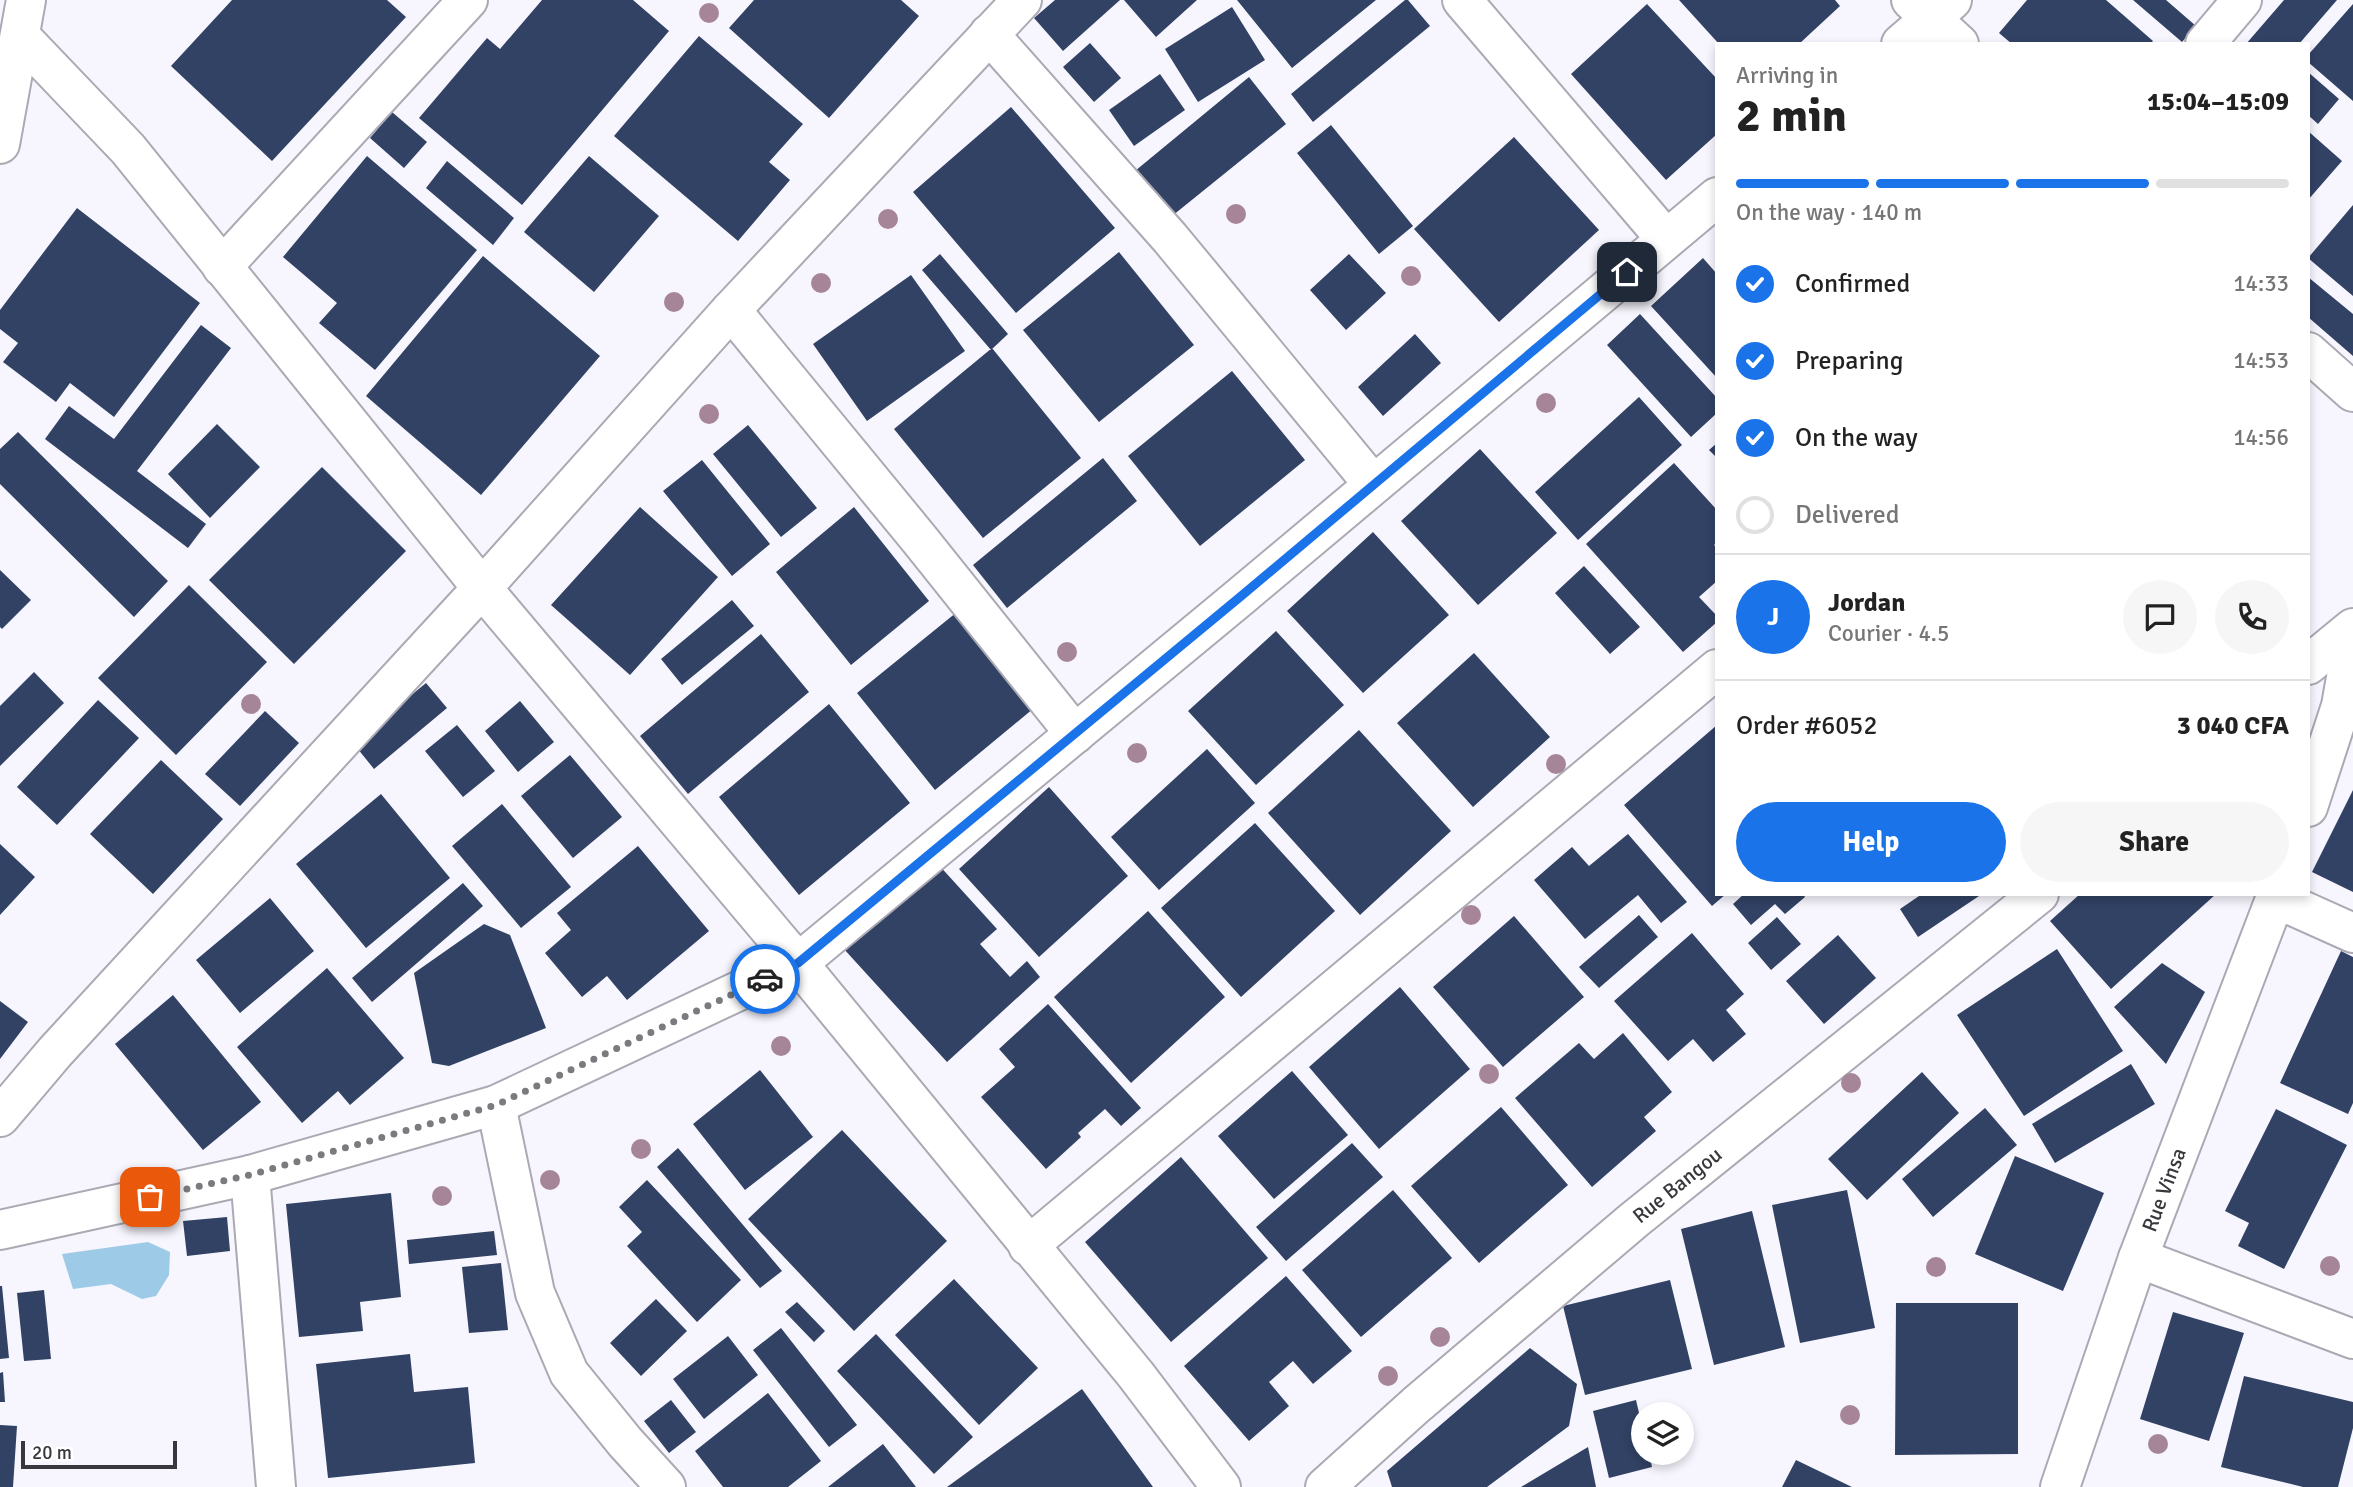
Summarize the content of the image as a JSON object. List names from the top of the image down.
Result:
{
  "streets": {
    "street": ["Rue Bangou", "Rue Vinsa"]
  },
  "scale_bar": "20 m",
  "page": {
    "heading": ["2 min", "Arriving in", "15:04–15:09"],
    "panel": [
      "Jordan",
      "Courier · 4.5",
      "Order #6052",
      "3 040 CFA"
    ],
    "bar": "On the way · 140 m",
    "list": [
      ["Confirmed", "14:33"],
      ["Preparing", "14:53"],
      ["On the way", "14:56"],
      "Delivered"
    ],
    "round": "J",
    "buttons": ["Help", "Share"],
    "scale": "20 m"
  }
}
